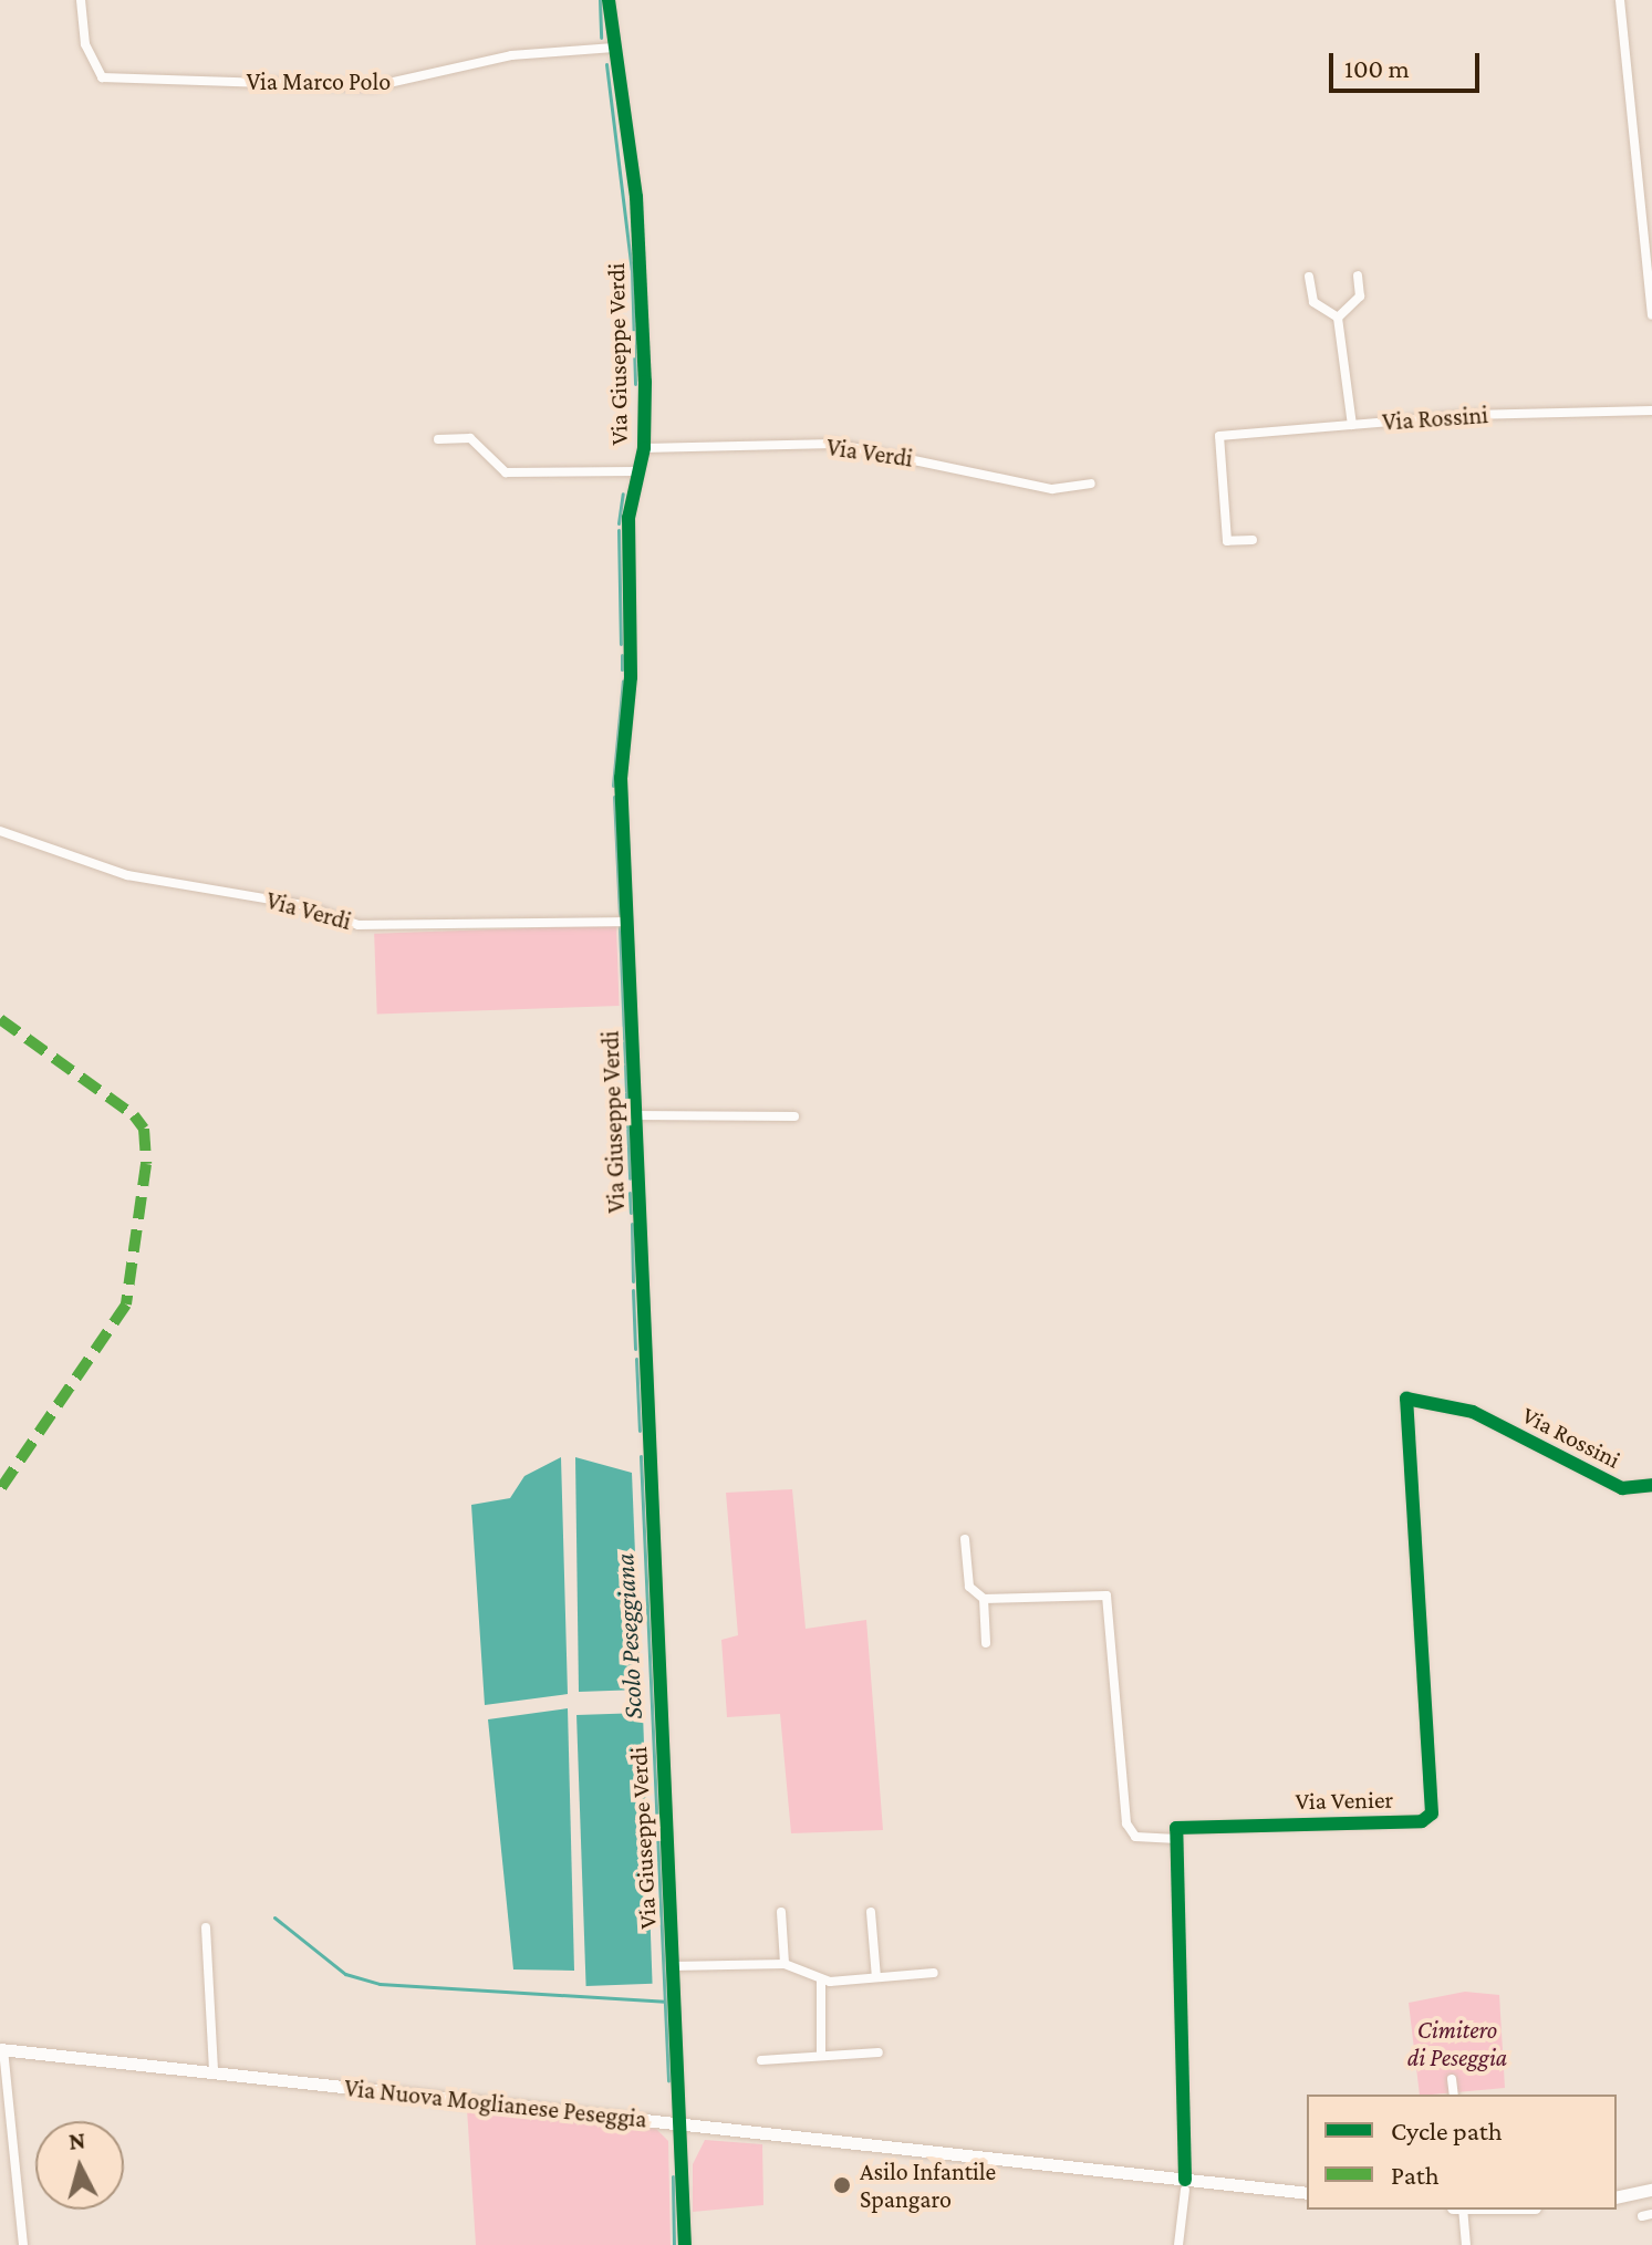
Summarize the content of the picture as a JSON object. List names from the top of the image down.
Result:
{
  "streets": {
    "main road": ["Via Nuova Moglianese Peseggia"],
    "street": [
      "Via Marco Polo",
      "Via Giuseppe Verdi",
      "Via Rossini",
      "Via Verdi",
      "Via Venier"
    ]
  },
  "crossings": [
    ["Via Marco Polo", "Via Giuseppe Verdi"],
    ["Via Giuseppe Verdi", "Via Verdi"],
    ["Via Giuseppe Verdi", "Via Nuova Moglianese Peseggia"],
    ["Via Rossini", "Via Venier"]
  ],
  "water": ["Scolo Peseggiana"],
  "parks": ["Cimitero di Peseggia"],
  "places": ["Asilo Infantile Spangaro"],
  "legend": ["Cycle path", "Path"],
  "scale_bar": "100 m",
  "north": "top"
}
